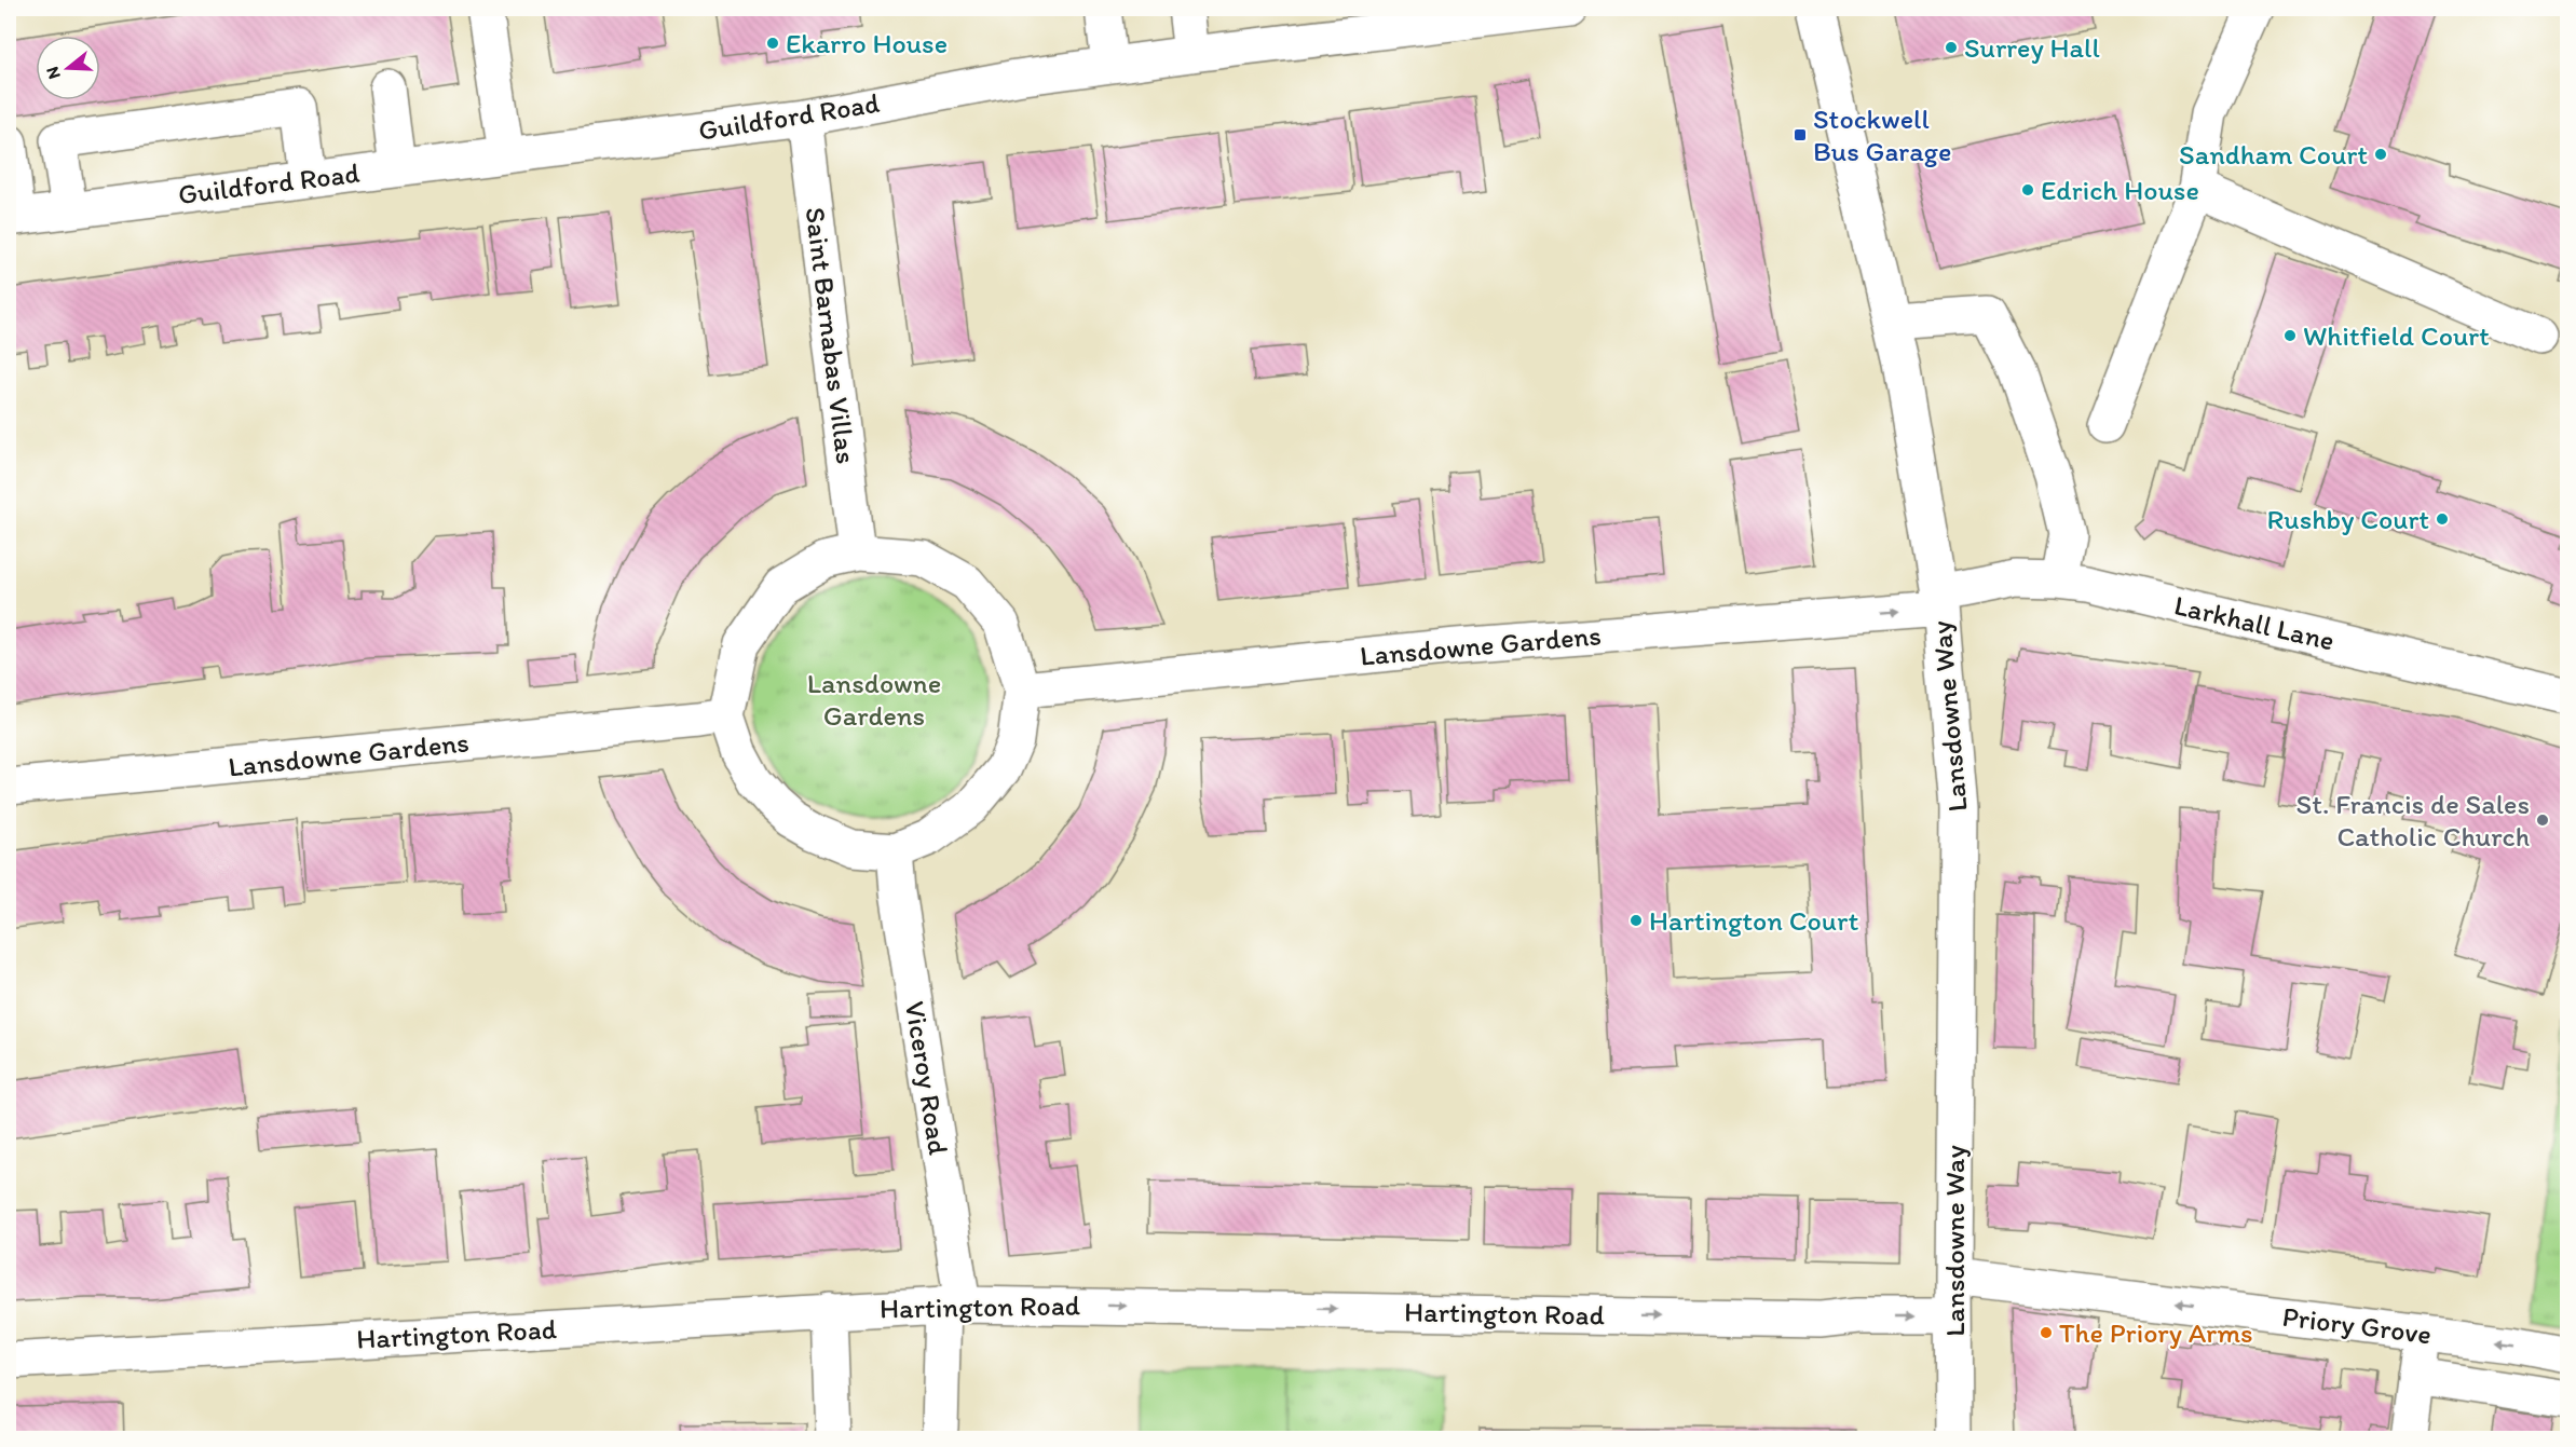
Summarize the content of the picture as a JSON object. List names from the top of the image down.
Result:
{
  "streets": {
    "street": [
      "Guildford Road",
      "Saint Barnabas Villas",
      "Larkhall Lane",
      "Lansdowne Gardens",
      "Lansdowne Way",
      "Viceroy Road",
      "Hartington Road",
      "Priory Grove"
    ]
  },
  "crossings": [
    ["Guildford Road", "Saint Barnabas Villas"],
    ["Larkhall Lane", "Lansdowne Gardens"],
    ["Larkhall Lane", "Lansdowne Way"],
    ["Lansdowne Gardens", "Lansdowne Way"],
    ["Lansdowne Way", "Hartington Road"],
    ["Lansdowne Way", "Priory Grove"],
    ["Viceroy Road", "Hartington Road"]
  ],
  "one_way": ["Lansdowne Gardens", "Hartington Road", "Priory Grove"],
  "parks": ["Lansdowne Gardens"],
  "places": {
    "other": [
      "Ekarro House",
      "Surrey Hall",
      "Sandham Court",
      "Edrich House",
      "Whitfield Court",
      "Rushby Court",
      "St. Francis de Sales Catholic Church",
      "Hartington Court",
      "The Priory Arms"
    ],
    "transit": ["Stockwell Bus Garage"]
  },
  "north": "left"
}
